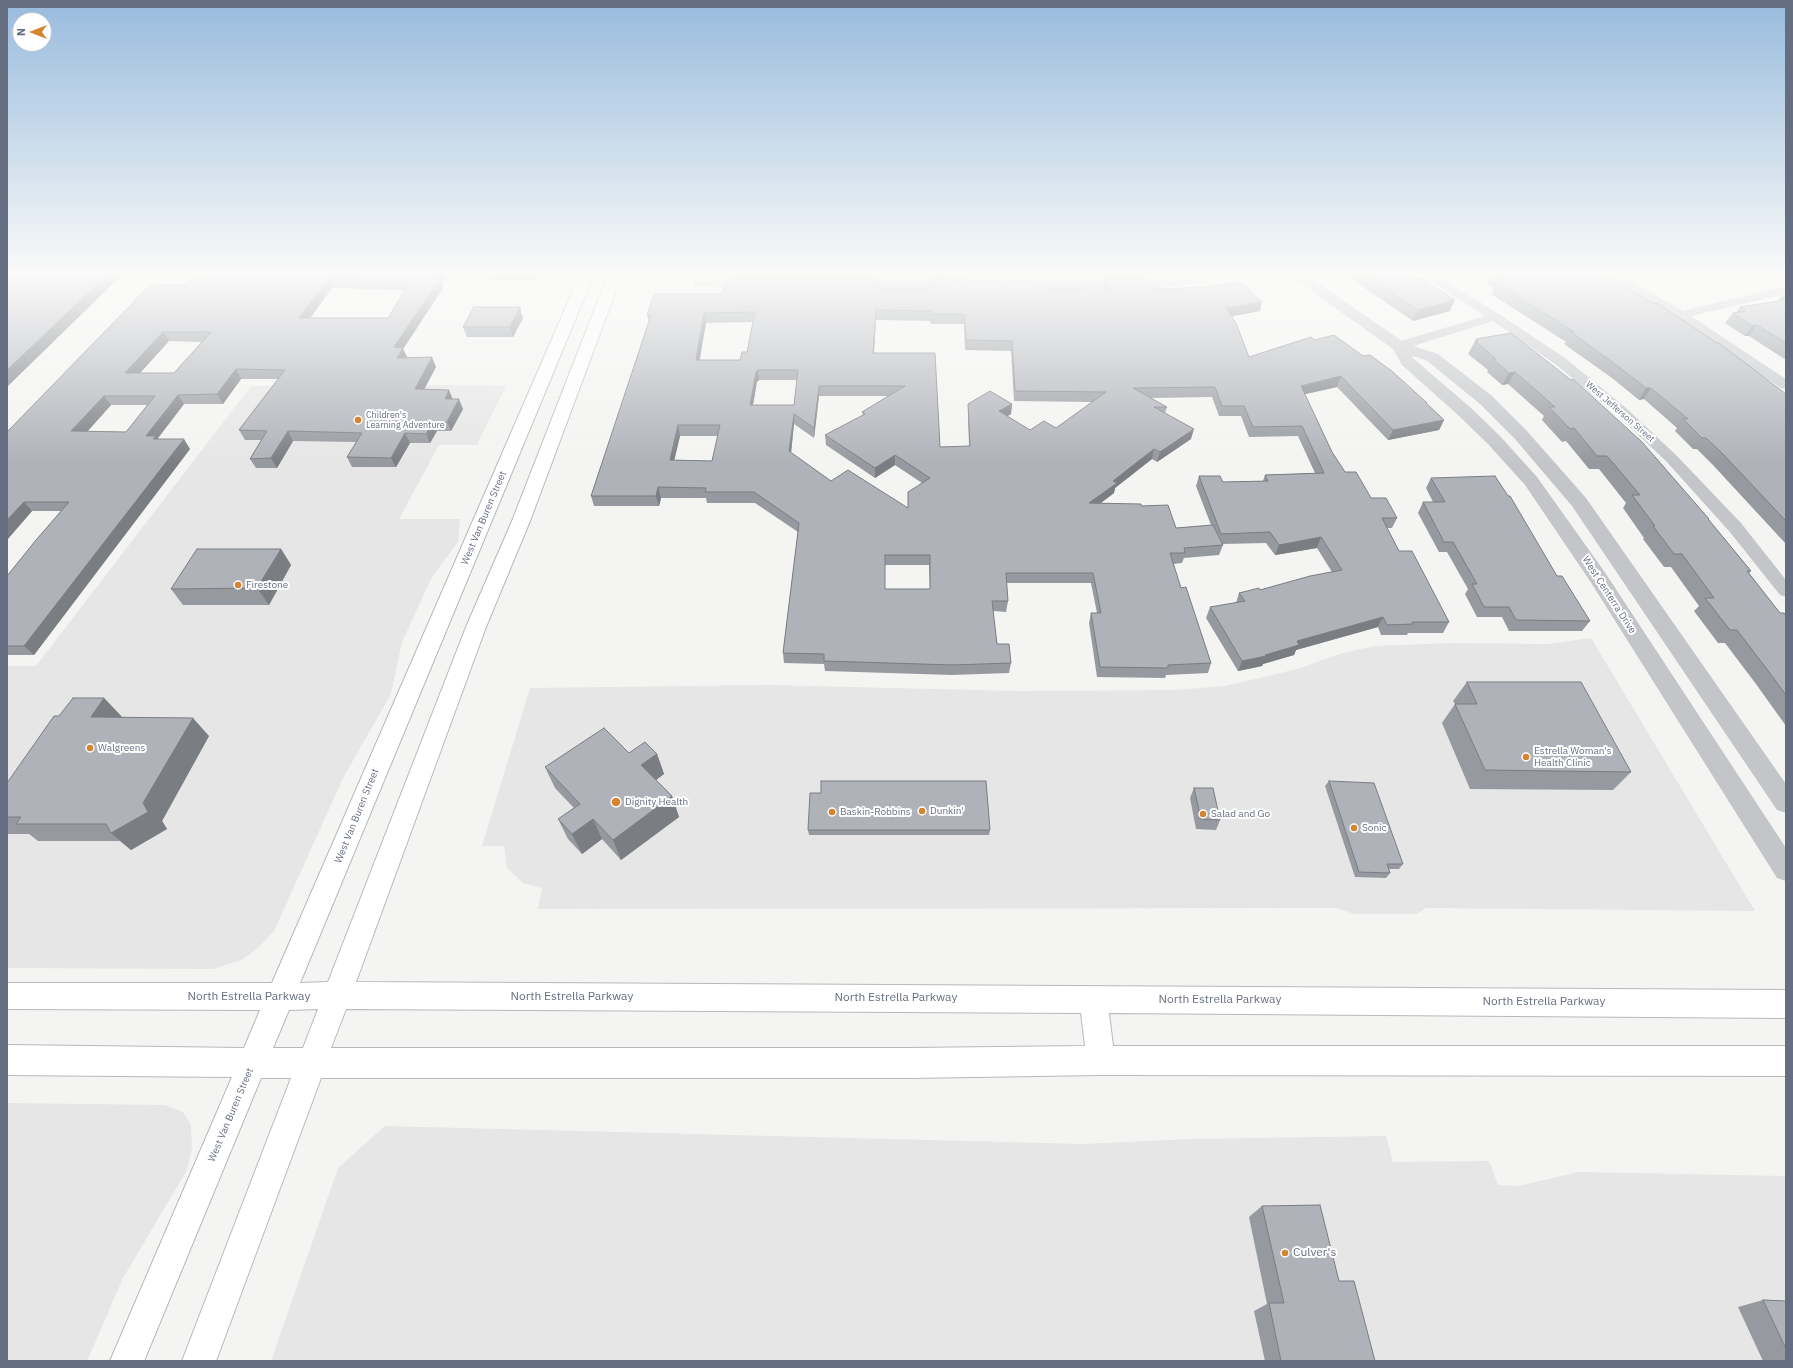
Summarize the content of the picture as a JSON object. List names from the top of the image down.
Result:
{
  "streets": {
    "main road": ["West Van Buren Street", "North Estrella Parkway"],
    "street": ["West Jefferson Street", "West Centerra Drive"]
  },
  "crossings": [
    ["West Van Buren Street", "North Estrella Parkway"]
  ],
  "places": [
    "Children's Learning Adventure",
    "Firestone",
    "Walgreens",
    "Estrella Woman's Health Clinic",
    "Dignity Health",
    "Dunkin'",
    "Baskin-Robbins",
    "Salad and Go",
    "Sonic",
    "Culver's"
  ],
  "north": "left"
}
